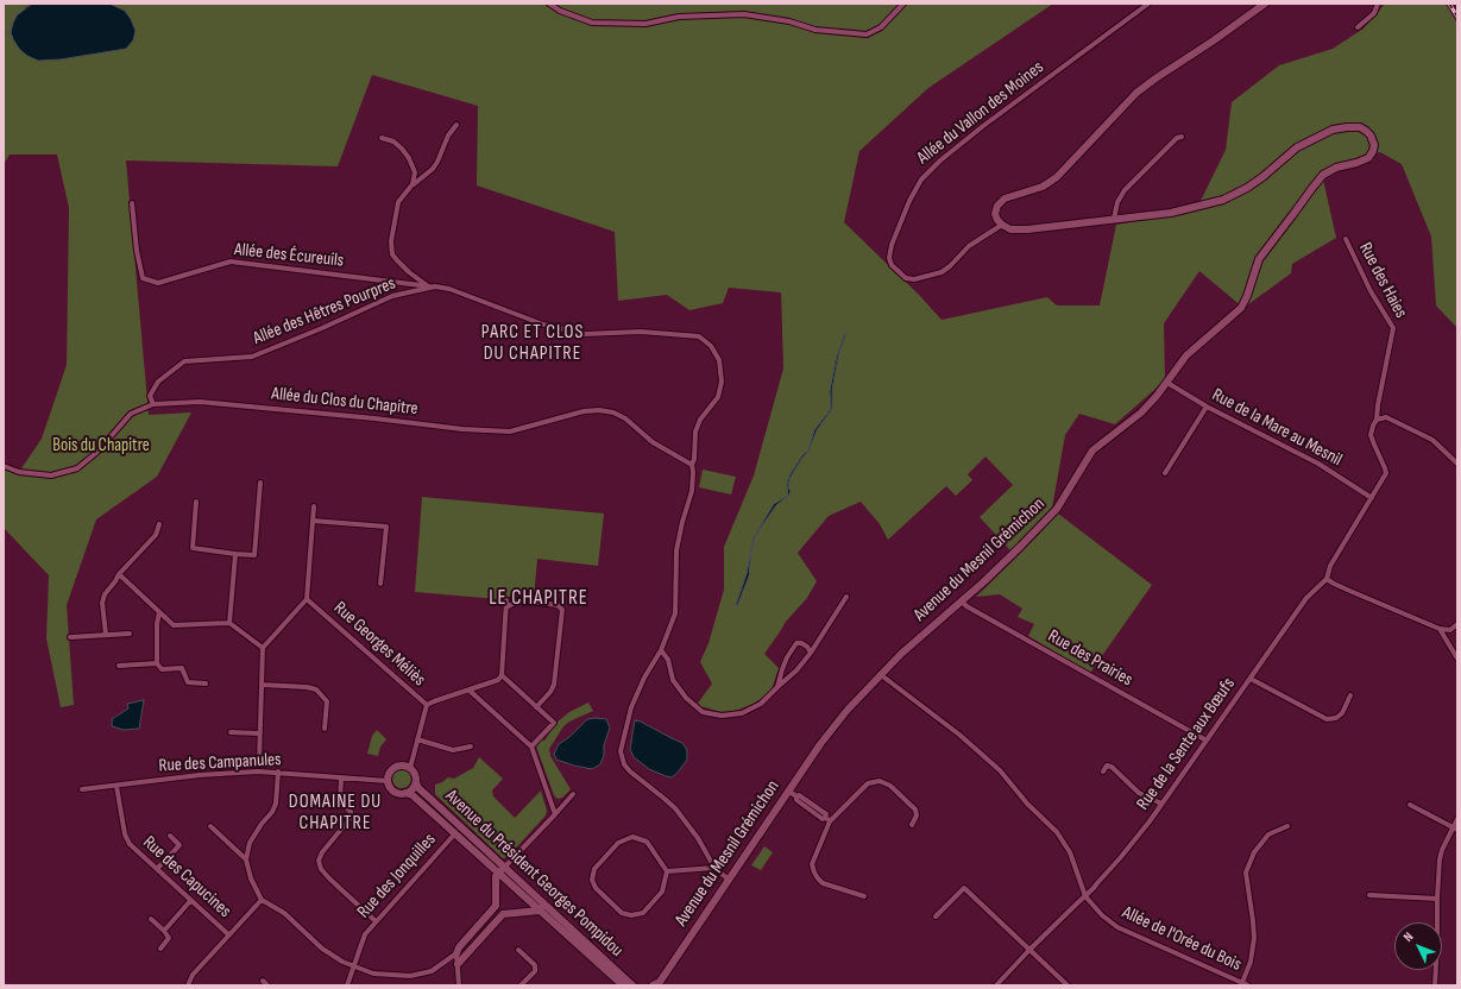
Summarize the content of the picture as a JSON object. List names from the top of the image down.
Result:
{
  "streets": {
    "street": [
      "Allée du Vallon des Moines",
      "Allée des Écureuils",
      "Rue des Haies",
      "Allée des Hêtres Pourpres",
      "Allée du Clos du Chapitre",
      "Rue de la Mare au Mesnil",
      "Avenue du Mesnil Grémichon",
      "Rue Georges Méliès",
      "Rue des Prairies",
      "Rue de la Sente aux Bœufs",
      "Rue des Campanules",
      "Avenue du Président Georges Pompidou",
      "Rue des Jonquilles",
      "Rue des Capucines",
      "Allée de l'Orée du Bois"
    ]
  },
  "crossings": [
    ["Allée du Vallon des Moines", "Avenue du Mesnil Grémichon"],
    ["Allée des Écureuils", "Allée des Hêtres Pourpres"],
    ["Rue des Haies", "Rue de la Mare au Mesnil"],
    ["Rue des Haies", "Rue de la Sente aux Bœufs"],
    ["Allée des Hêtres Pourpres", "Allée du Clos du Chapitre"],
    ["Allée des Hêtres Pourpres", "Avenue du Mesnil Grémichon"],
    ["Rue de la Mare au Mesnil", "Avenue du Mesnil Grémichon"],
    ["Rue de la Mare au Mesnil", "Rue de la Sente aux Bœufs"],
    ["Avenue du Mesnil Grémichon", "Rue des Prairies"],
    ["Rue Georges Méliès", "Rue des Campanules"],
    ["Rue Georges Méliès", "Avenue du Président Georges Pompidou"],
    ["Rue des Prairies", "Rue de la Sente aux Bœufs"],
    ["Rue de la Sente aux Bœufs", "Allée de l'Orée du Bois"],
    ["Rue des Campanules", "Avenue du Président Georges Pompidou"],
    ["Rue des Campanules", "Rue des Capucines"],
    ["Avenue du Président Georges Pompidou", "Rue des Jonquilles"]
  ],
  "districts": ["PARC ET CLOS DU CHAPITRE", "LE CHAPITRE", "DOMAINE DU CHAPITRE"],
  "parks": ["Bois du Chapitre"],
  "north": "top left"
}
